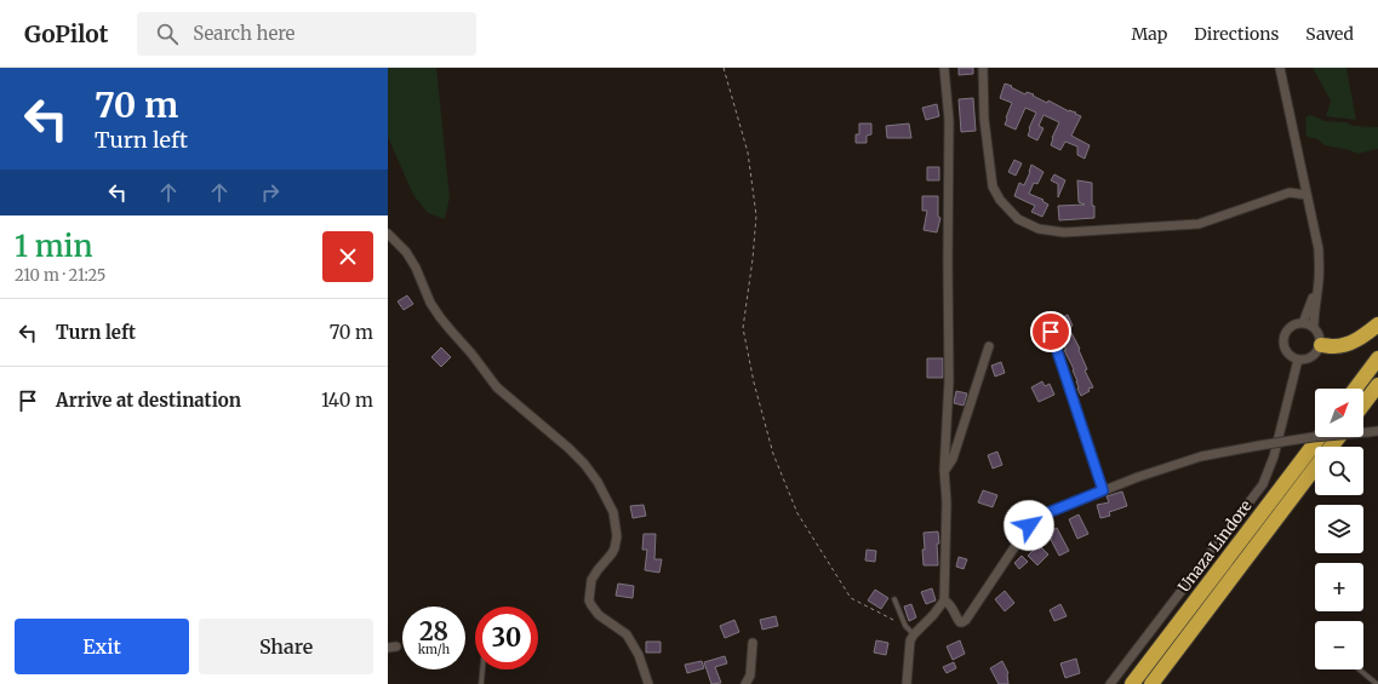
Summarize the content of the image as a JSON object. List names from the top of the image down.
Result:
{
  "streets": {
    "highway": ["Unaza Lindore"]
  },
  "north": "top right",
  "page": {
    "header": "GoPilot",
    "search": "Search here",
    "nav": ["Map", "Directions", "Saved"],
    "turn": ["70 m", "Turn left"],
    "heading": ["1 min", "210 m · 21:25"],
    "list": [
      {
        "name": "Turn left",
        "value": "70 m"
      },
      {
        "name": "Arrive at destination",
        "value": "140 m"
      }
    ],
    "map_buttons": ["+", "−"],
    "speed": "28 km/h",
    "limit": "30",
    "buttons": ["Exit", "Share"]
  }
}
